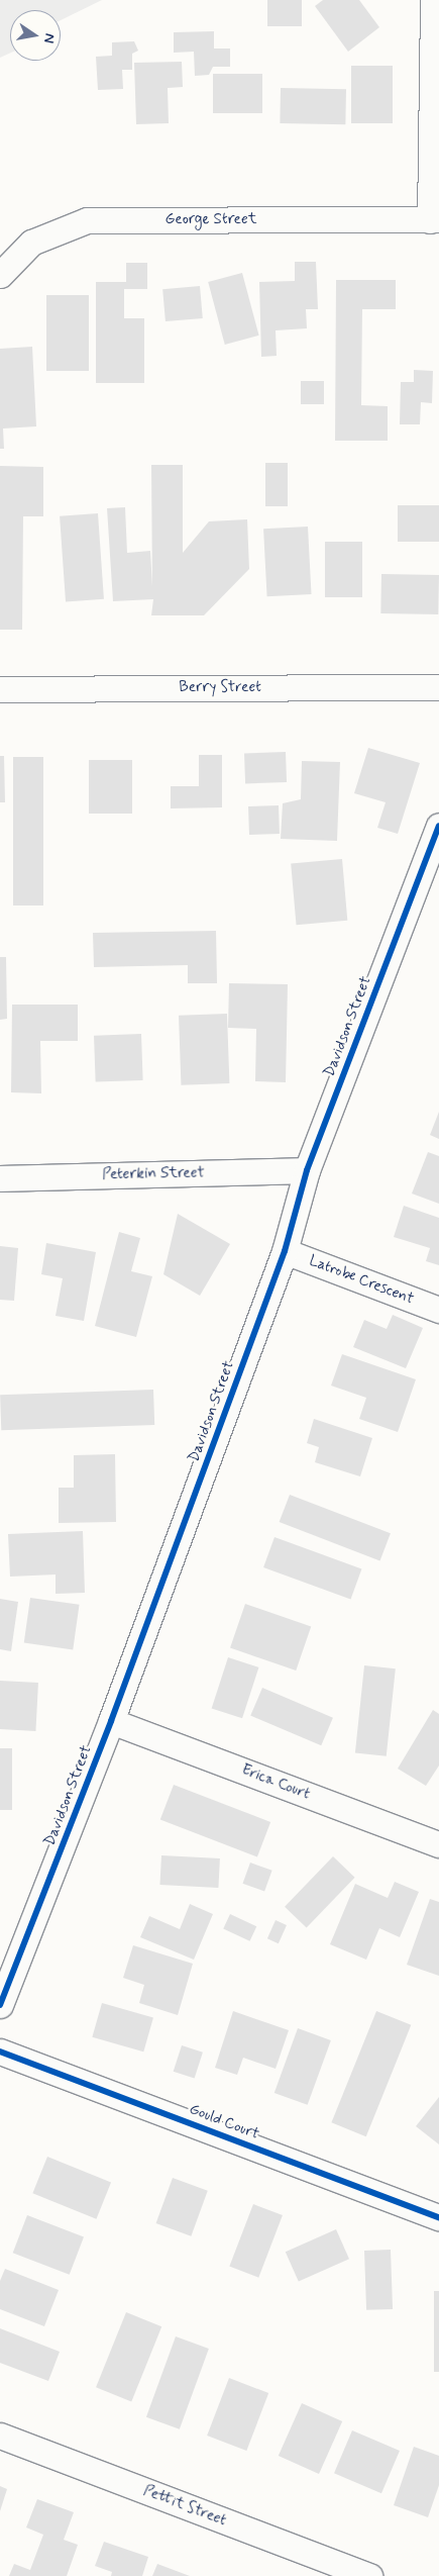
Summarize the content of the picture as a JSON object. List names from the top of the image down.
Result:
{
  "streets": {
    "street": [
      "George Street",
      "Berry Street",
      "Davidson Street",
      "Peterkin Street",
      "Latrobe Crescent",
      "Erica Court",
      "Gould Court",
      "Pettit Street"
    ]
  },
  "crossings": [
    ["Davidson Street", "Peterkin Street"],
    ["Davidson Street", "Latrobe Crescent"],
    ["Davidson Street", "Erica Court"]
  ],
  "north": "right"
}
